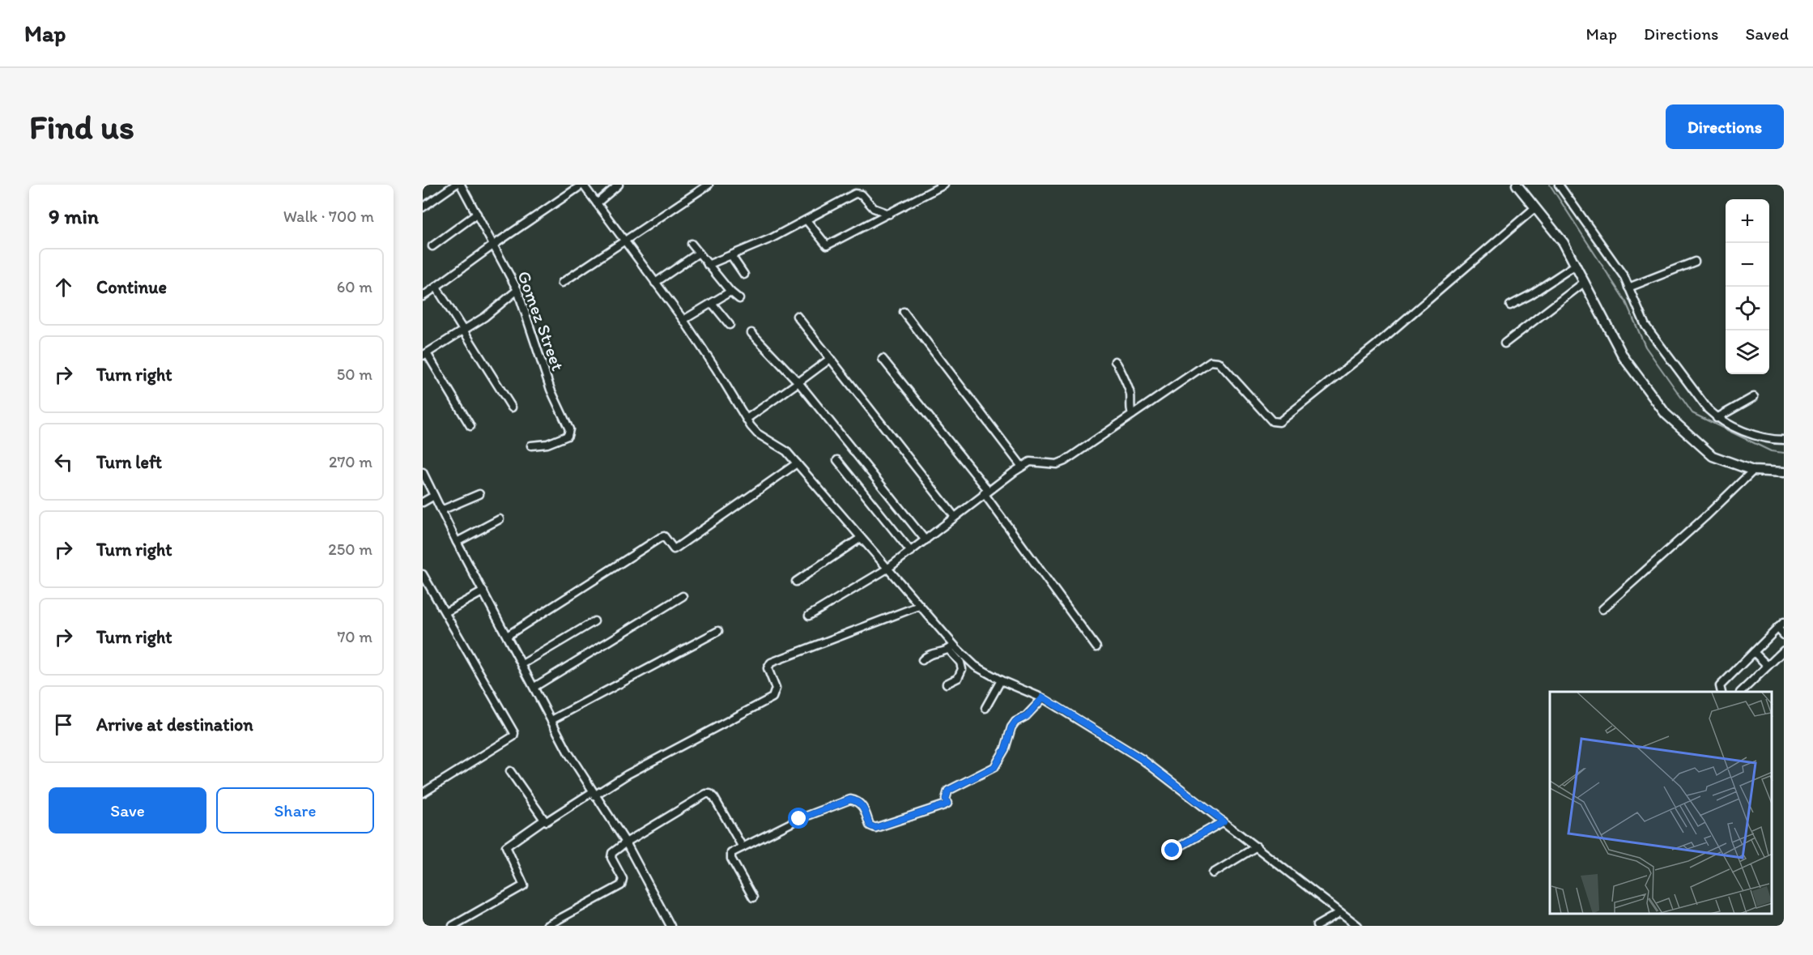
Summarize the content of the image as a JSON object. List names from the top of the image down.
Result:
{
  "streets": {
    "street": ["Gomez Street"]
  },
  "page": {
    "header": "Map",
    "nav": ["Map", "Directions", "Saved"],
    "buttons": [
      "Directions",
      ["Save", "Share"]
    ],
    "title": "Find us",
    "heading": ["9 min", "Walk · 700 m"],
    "map_buttons": ["+", "−"],
    "list": [
      ["Continue", "60 m"],
      ["Turn right", "50 m"],
      ["Turn left", "270 m"],
      ["Turn right", "250 m"],
      ["Turn right", "70 m"],
      "Arrive at destination"
    ]
  }
}
